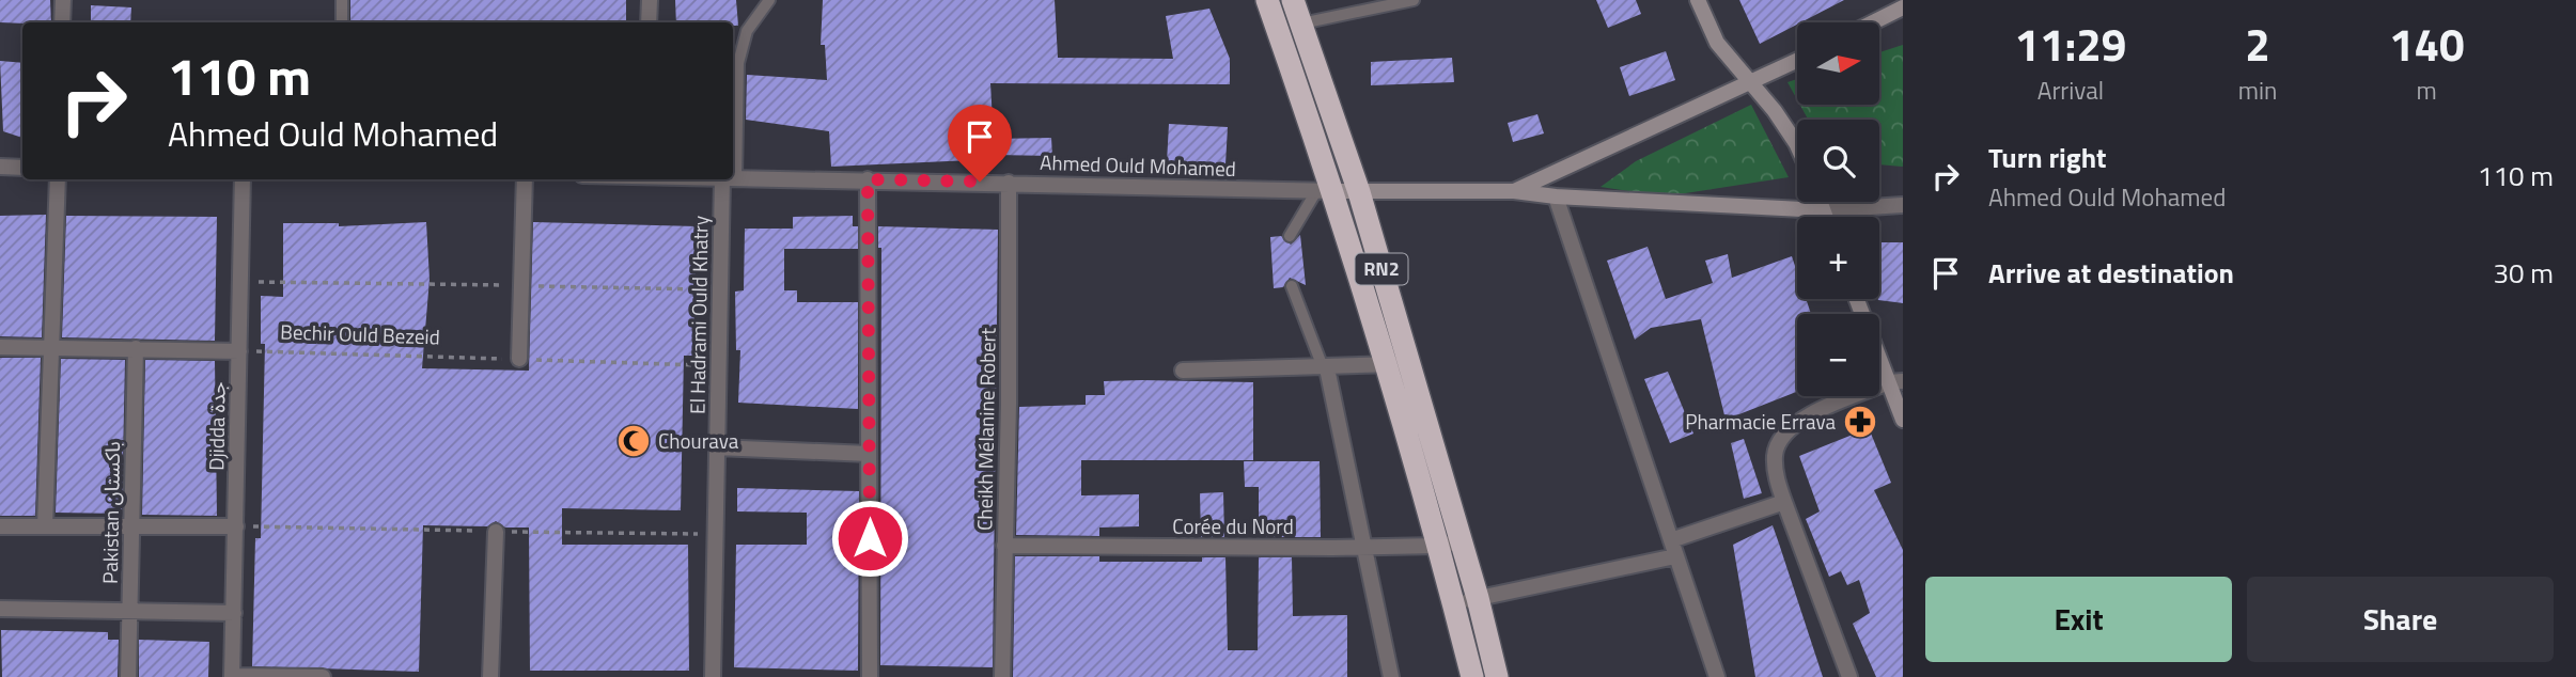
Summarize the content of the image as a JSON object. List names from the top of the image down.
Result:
{
  "streets": {
    "highway": ["RN2"],
    "street": [
      "Ahmed Ould Mohamed",
      "El Hadrami Ould Khatry",
      "Djidda جدة",
      "Cheikh Mélanine Robert",
      "Pakistan باكستان",
      "Corée du Nord"
    ],
    "path": ["Bechir Ould Bezeid"]
  },
  "crossings": [
    ["Ahmed Ould Mohamed", "RN2"],
    ["Ahmed Ould Mohamed", "Cheikh Mélanine Robert"],
    ["RN2", "Corée du Nord"],
    ["El Hadrami Ould Khatry", "Bechir Ould Bezeid"],
    ["Bechir Ould Bezeid", "Djidda جدة"],
    ["Cheikh Mélanine Robert", "Corée du Nord"]
  ],
  "places": {
    "pharmacy": ["Pharmacie Errava"],
    "mosque": ["Chourava"]
  },
  "north": "right",
  "page": {
    "eta": [
      "11:29",
      "Arrival",
      "2",
      "min",
      "140",
      "m"
    ],
    "map_buttons": ["+", "−"],
    "turn": ["110 m", "Ahmed Ould Mohamed"],
    "list": [
      {
        "name": "Turn right",
        "note": "Ahmed Ould Mohamed",
        "value": "110 m"
      },
      {
        "name": "Arrive at destination",
        "value": "30 m"
      }
    ],
    "buttons": ["Exit", "Share"]
  }
}
